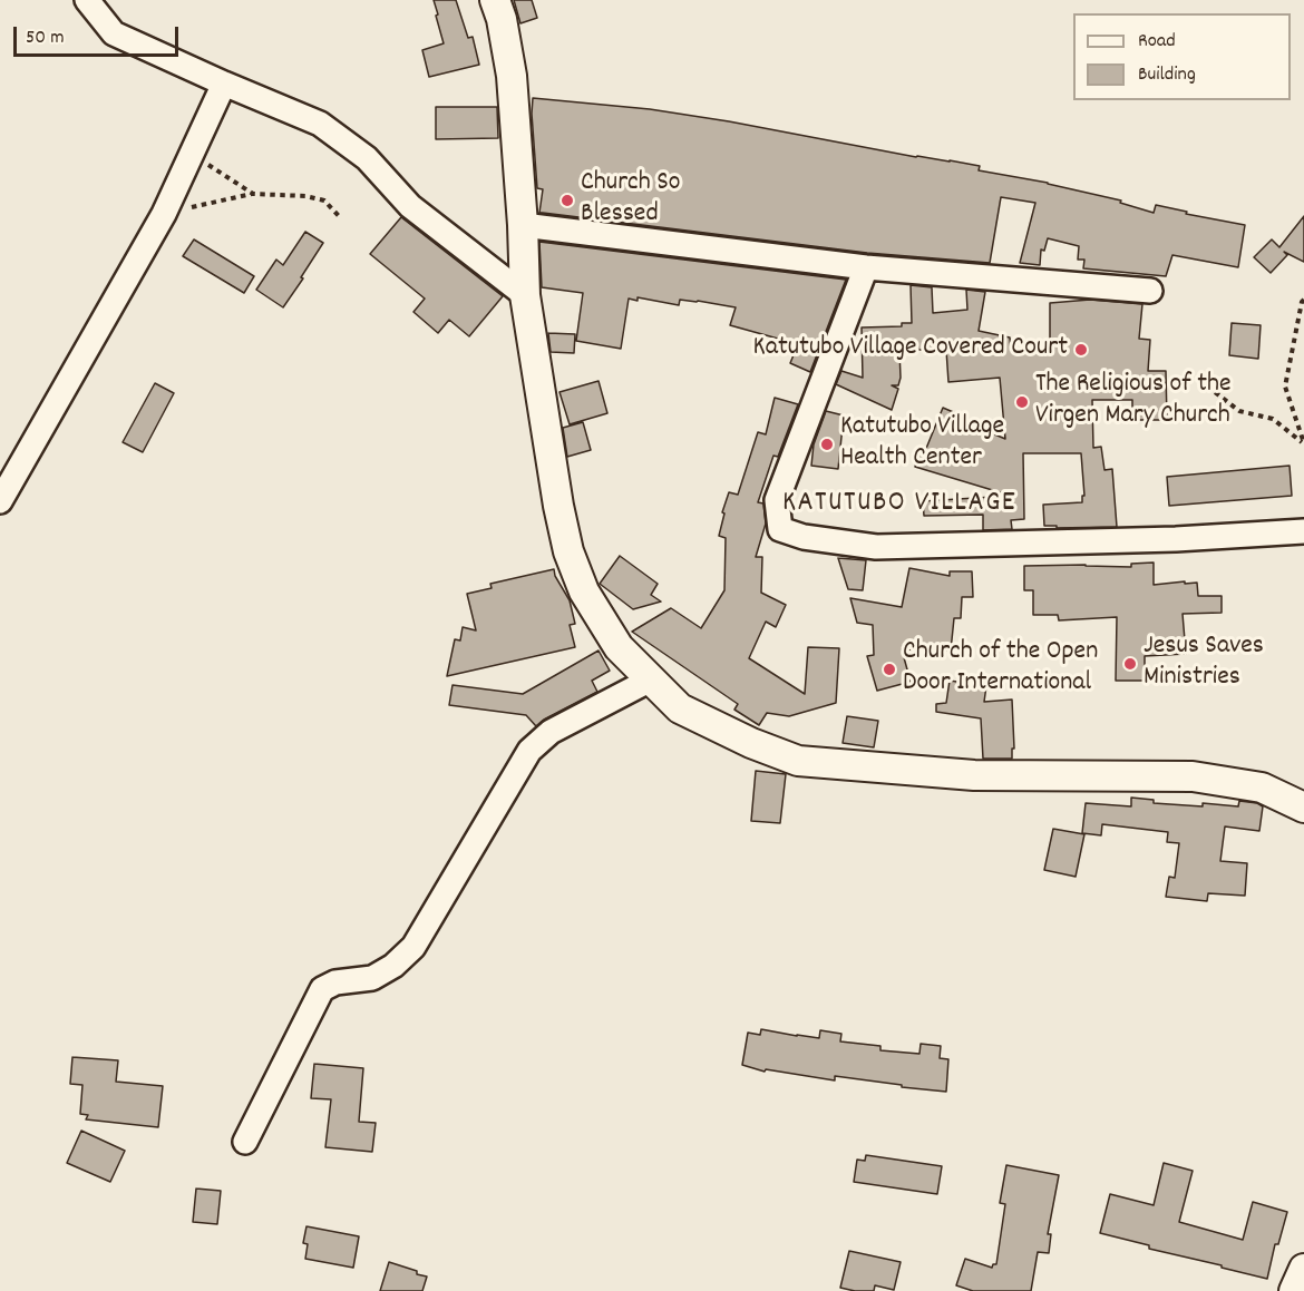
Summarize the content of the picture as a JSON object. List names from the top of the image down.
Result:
{
  "districts": ["KATUTUBO VILLAGE"],
  "places": [
    "Church So Blessed",
    "Katutubo Village Covered Court",
    "The Religious of the Virgen Mary Church",
    "Katutubo Village Health Center",
    "Jesus Saves Ministries",
    "Church of the Open Door International"
  ],
  "legend": ["Road", "Building"],
  "scale_bar": "50 m"
}
